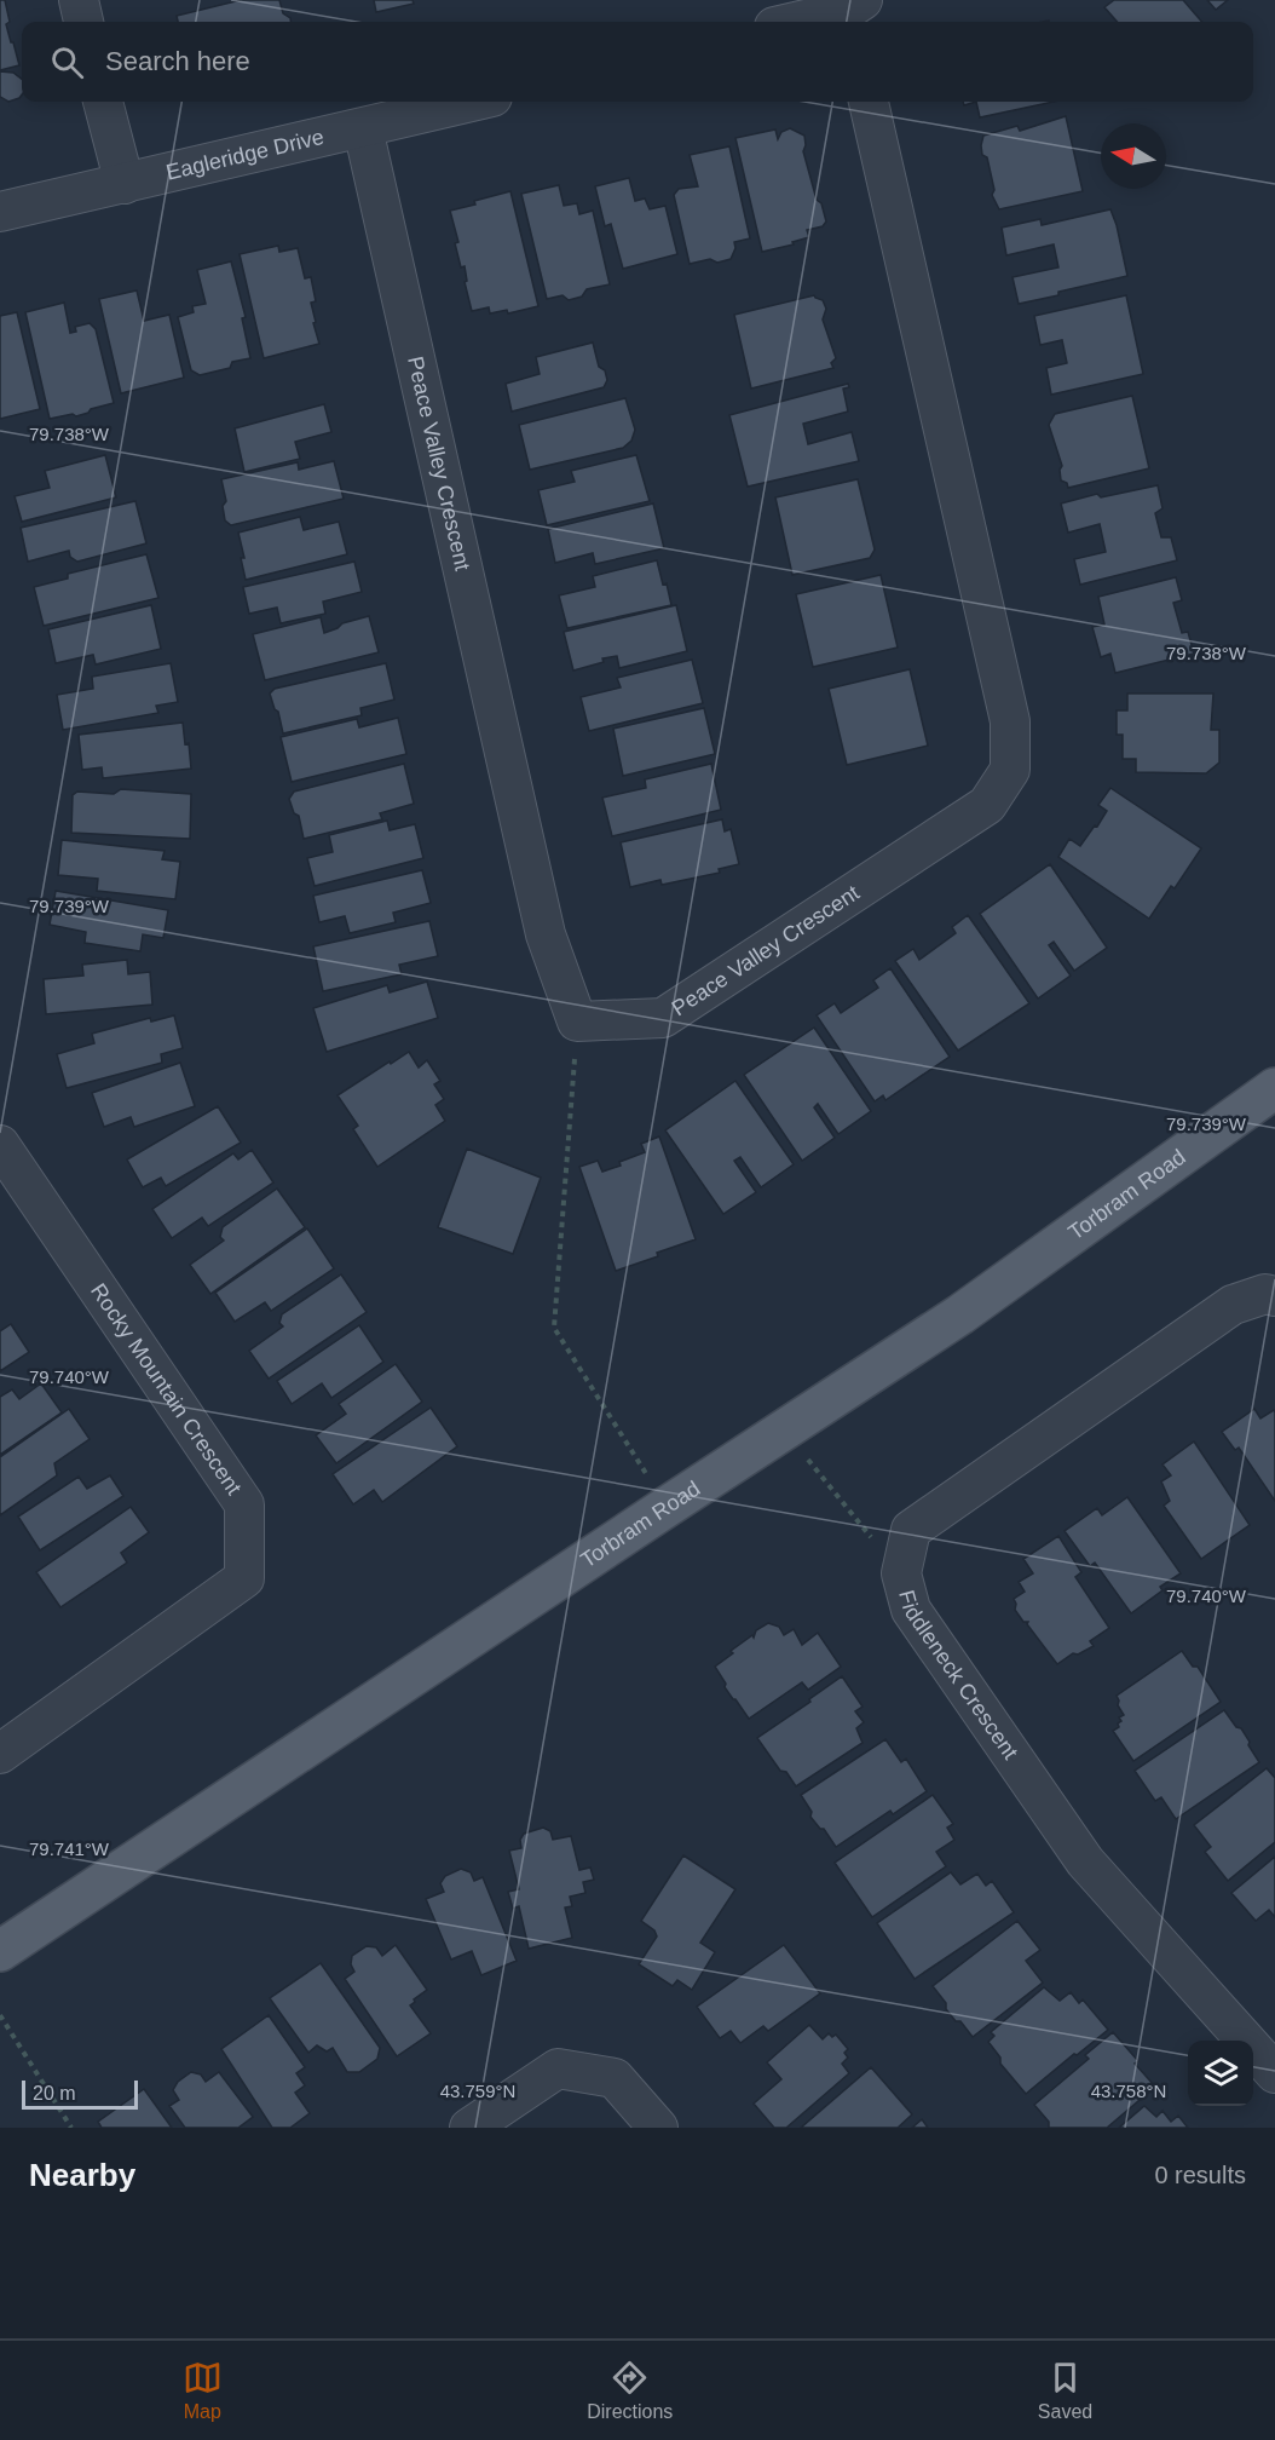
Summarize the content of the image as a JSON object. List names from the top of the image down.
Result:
{
  "streets": {
    "main road": ["Torbram Road"],
    "street": [
      "Eagleridge Drive",
      "Peace Valley Crescent",
      "Rocky Mountain Crescent",
      "Fiddleneck Crescent"
    ]
  },
  "crossings": [
    ["Eagleridge Drive", "Peace Valley Crescent"]
  ],
  "scale_bar": "20 m",
  "north": "left",
  "page": {
    "search": "Search here",
    "scale": "20 m",
    "heading": ["Nearby", "0 results"],
    "nav": ["Map", "Directions", "Saved"]
  },
  "coordinates": [
    "79.738°W",
    "79.739°W",
    "79.740°W",
    "79.741°W",
    "43.759°N",
    "43.758°N"
  ]
}
